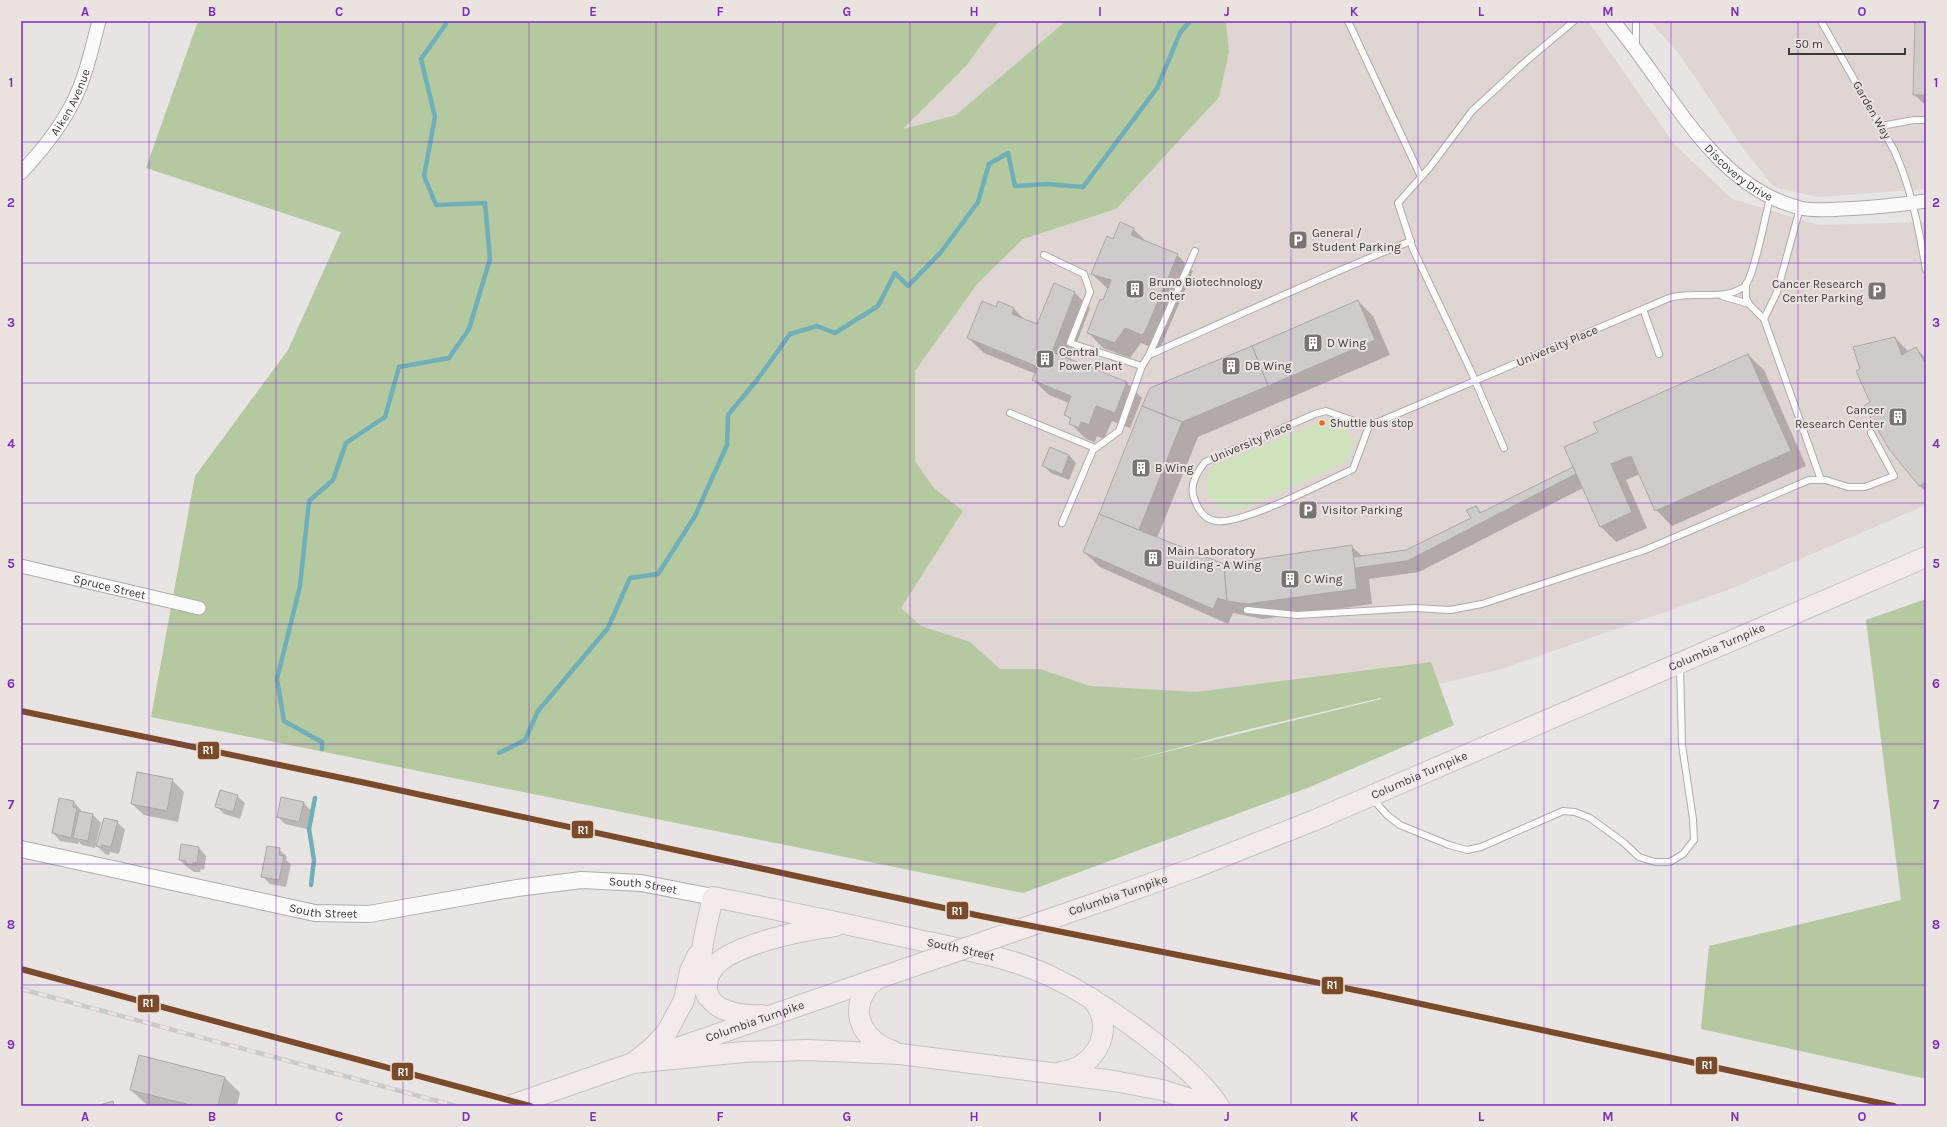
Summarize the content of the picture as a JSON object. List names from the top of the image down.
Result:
{
  "streets": {
    "main road": ["Columbia Turnpike", "South Street"],
    "street": ["Aiken Avenue", "Discovery Drive", "Spruce Street"],
    "lane": ["Garden Way", "University Place"]
  },
  "crossings": [
    ["Garden Way", "Discovery Drive"]
  ],
  "places": {
    "parking": ["General / Student Parking", "Cancer Research Center Parking", "Visitor Parking"],
    "building": [
      "Bruno Biotechnology Center",
      "D Wing",
      "Central Power Plant",
      "DB Wing",
      "Cancer Research Center",
      "B Wing",
      "Main Laboratory Building - A Wing",
      "C Wing"
    ],
    "other": ["Shuttle bus stop"]
  },
  "lines": ["transit line R1"],
  "scale_bar": "50 m",
  "grid": {
    "columns": [
      "A",
      "B",
      "C",
      "D",
      "E",
      "F",
      "G",
      "H",
      "I",
      "J",
      "K",
      "L",
      "M",
      "N",
      "O"
    ],
    "rows": [
      "1",
      "2",
      "3",
      "4",
      "5",
      "6",
      "7",
      "8",
      "9"
    ]
  }
}
